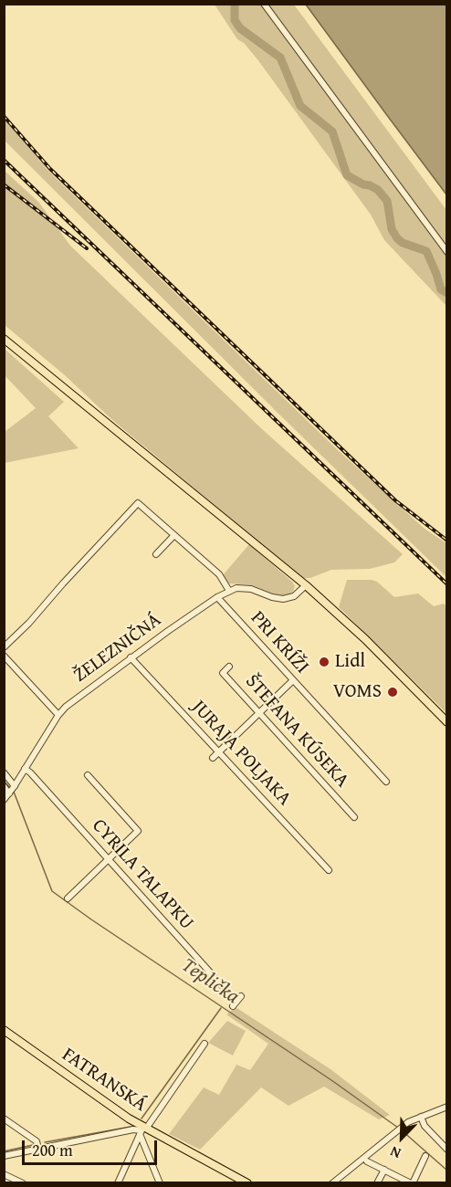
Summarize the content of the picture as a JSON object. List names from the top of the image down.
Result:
{
  "streets": {
    "main road": ["FATRANSKÁ"],
    "street": [
      "PRI KRÍŽI",
      "ŽELEZNIČNÁ",
      "ŠTEFANA KÚSEKA",
      "JURAJA POLJAKA",
      "CYRILA TALAPKU"
    ]
  },
  "crossings": [
    ["PRI KRÍŽI", "ŽELEZNIČNÁ"],
    ["ŽELEZNIČNÁ", "JURAJA POLJAKA"],
    ["ŽELEZNIČNÁ", "CYRILA TALAPKU"]
  ],
  "water": ["Teplička"],
  "places": ["Lidl", "VOMS"],
  "scale_bar": "200 m",
  "north": "bottom left"
}
